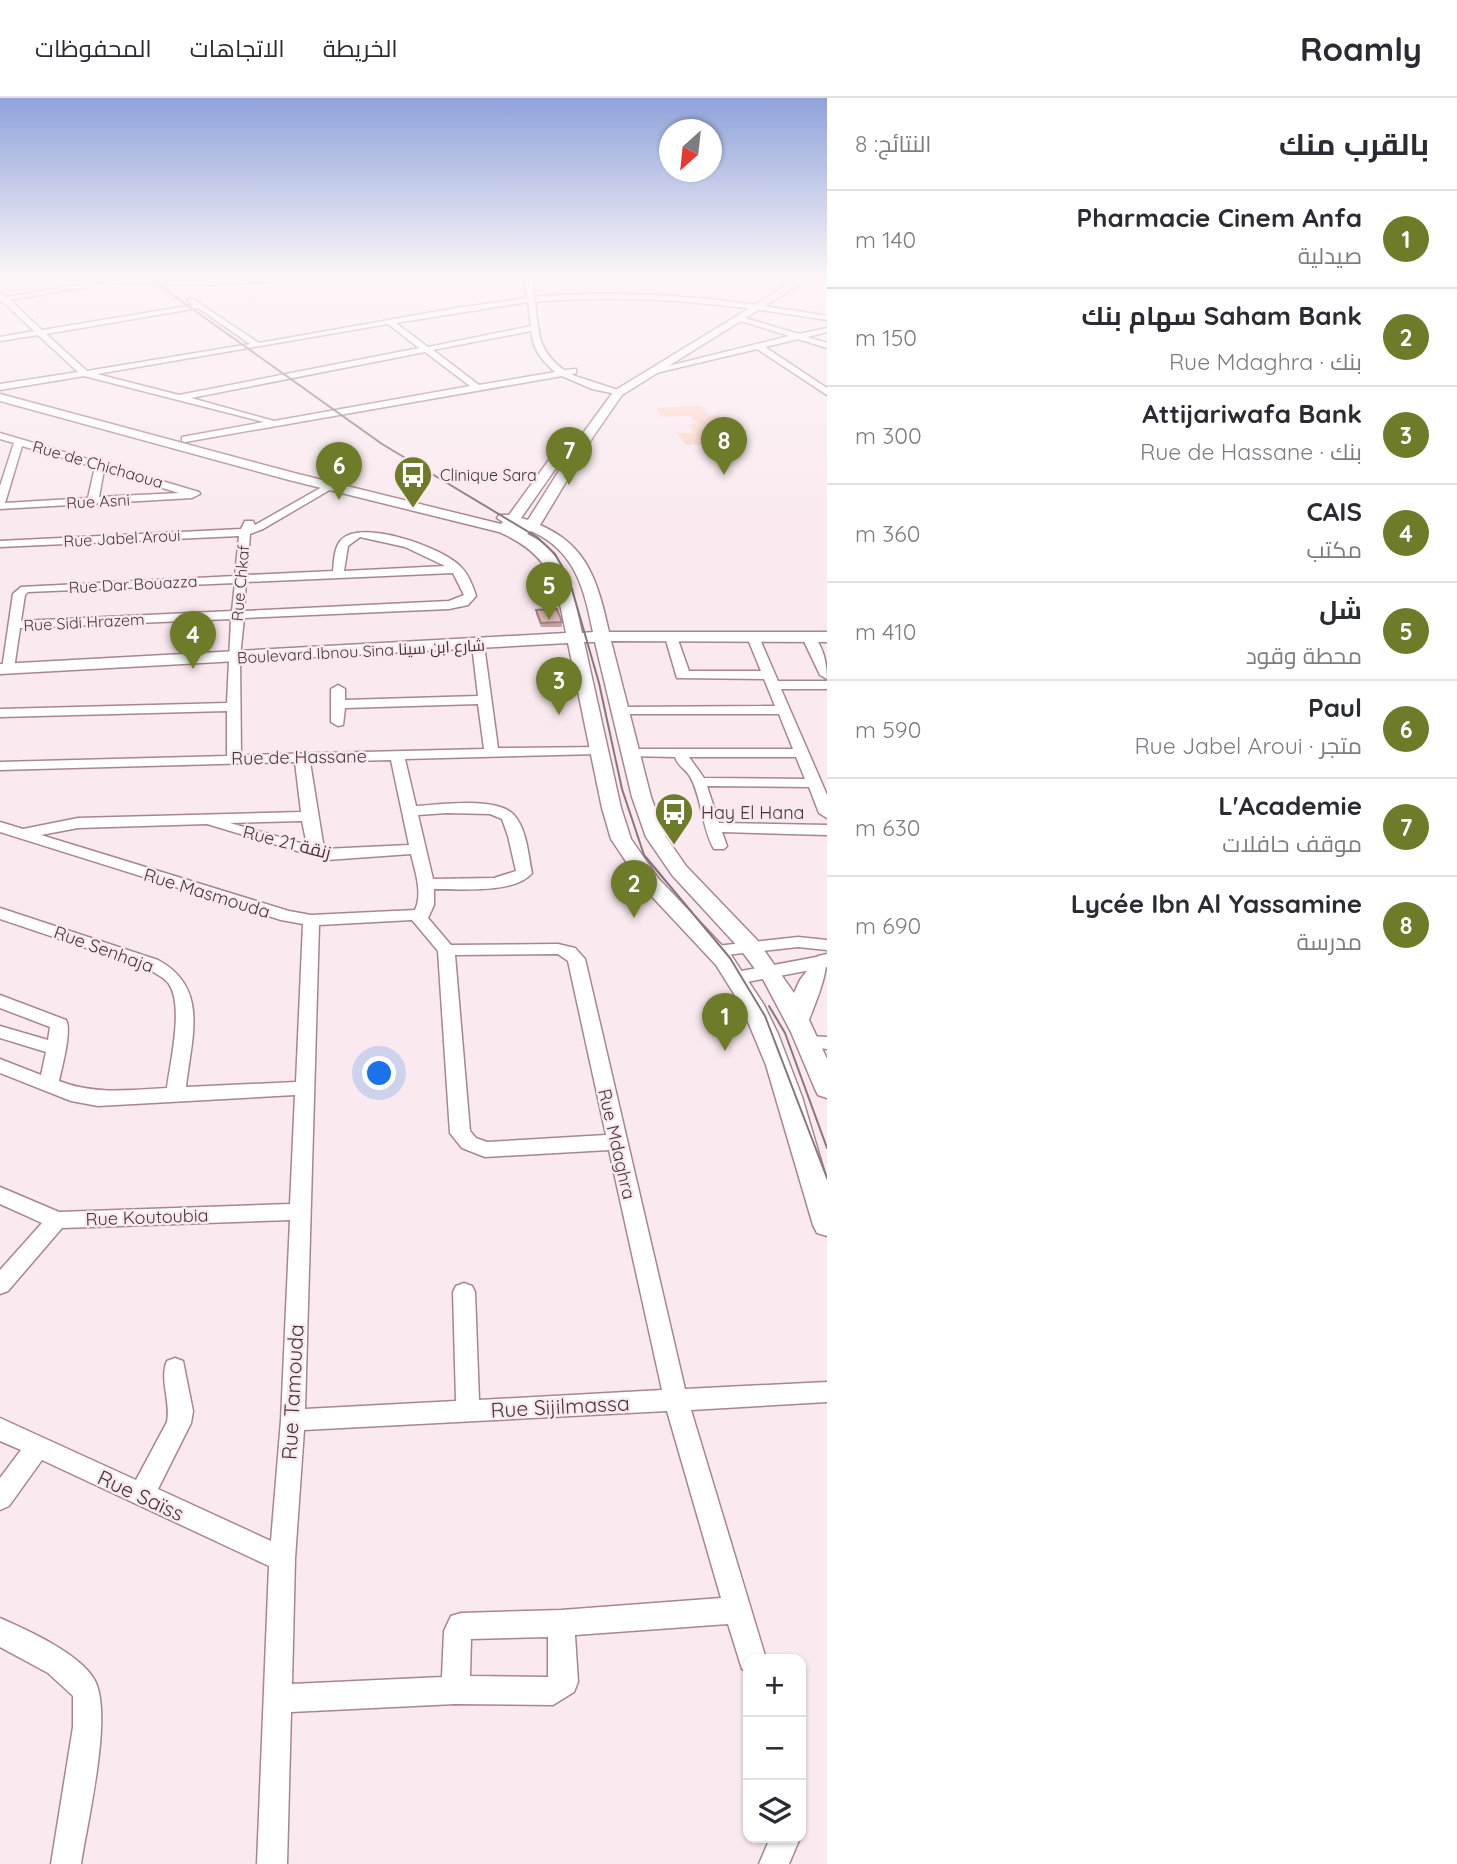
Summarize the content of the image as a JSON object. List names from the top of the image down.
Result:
{
  "streets": {
    "main road": ["Boulevard Ibnou Sina شارع ابن سينا"],
    "street": [
      "Rue de Chichaoua",
      "Rue Asni",
      "Rue Jabel Aroui",
      "Rue Chkaf",
      "Rue Dar Bouazza",
      "Rue Sidi Hrazem",
      "Rue de Hassane",
      "Rue 21 زنقة",
      "Rue Masmouda",
      "Rue Senhaja",
      "Rue Mdaghra",
      "Rue Koutoubia",
      "Rue Tamouda",
      "Rue Sijilmassa",
      "Rue Saïss"
    ]
  },
  "crossings": [
    ["Rue de Chichaoua", "Rue Asni"],
    ["Rue Jabel Aroui", "Rue Chkaf"],
    ["Rue Chkaf", "Rue Dar Bouazza"],
    ["Rue Chkaf", "Rue Sidi Hrazem"],
    ["Rue Chkaf", "Boulevard Ibnou Sina شارع ابن سينا"],
    ["Rue Chkaf", "Rue de Hassane"],
    ["Rue Dar Bouazza", "Rue Sidi Hrazem"],
    ["Rue Masmouda", "Rue Tamouda"],
    ["Rue Mdaghra", "Rue Sijilmassa"],
    ["Rue Koutoubia", "Rue Tamouda"],
    ["Rue Tamouda", "Rue Sijilmassa"],
    ["Rue Tamouda", "Rue Saïss"]
  ],
  "places": {
    "bus stop": ["Clinique Sara", "Hay El Hana"]
  },
  "north": "bottom left",
  "page": {
    "header": "Roamly",
    "nav": ["الخريطة", "الاتجاهات", "المحفوظات"],
    "heading": ["بالقرب منك", "النتائج: 8"],
    "list": [
      {
        "mark": "1",
        "name": "Pharmacie Cinem Anfa",
        "note": "صيدلية",
        "value": "140 m"
      },
      {
        "mark": "2",
        "name": "Saham Bank سهام بنك",
        "note": "بنك · Rue Mdaghra",
        "value": "150 m"
      },
      {
        "mark": "3",
        "name": "Attijariwafa Bank",
        "note": "بنك · Rue de Hassane",
        "value": "300 m"
      },
      {
        "mark": "4",
        "name": "CAIS",
        "note": "مكتب",
        "value": "360 m"
      },
      {
        "mark": "5",
        "name": "شل",
        "note": "محطة وقود",
        "value": "410 m"
      },
      {
        "mark": "6",
        "name": "Paul",
        "note": "متجر · Rue Jabel Aroui",
        "value": "590 m"
      },
      {
        "mark": "7",
        "name": "L'Academie",
        "note": "موقف حافلات",
        "value": "630 m"
      },
      {
        "mark": "8",
        "name": "Lycée Ibn Al Yassamine",
        "note": "مدرسة",
        "value": "690 m"
      }
    ],
    "pins": [
      "8",
      "7",
      "6",
      "5",
      "4",
      "3",
      "2",
      "1"
    ],
    "map_buttons": ["+", "−"]
  }
}
